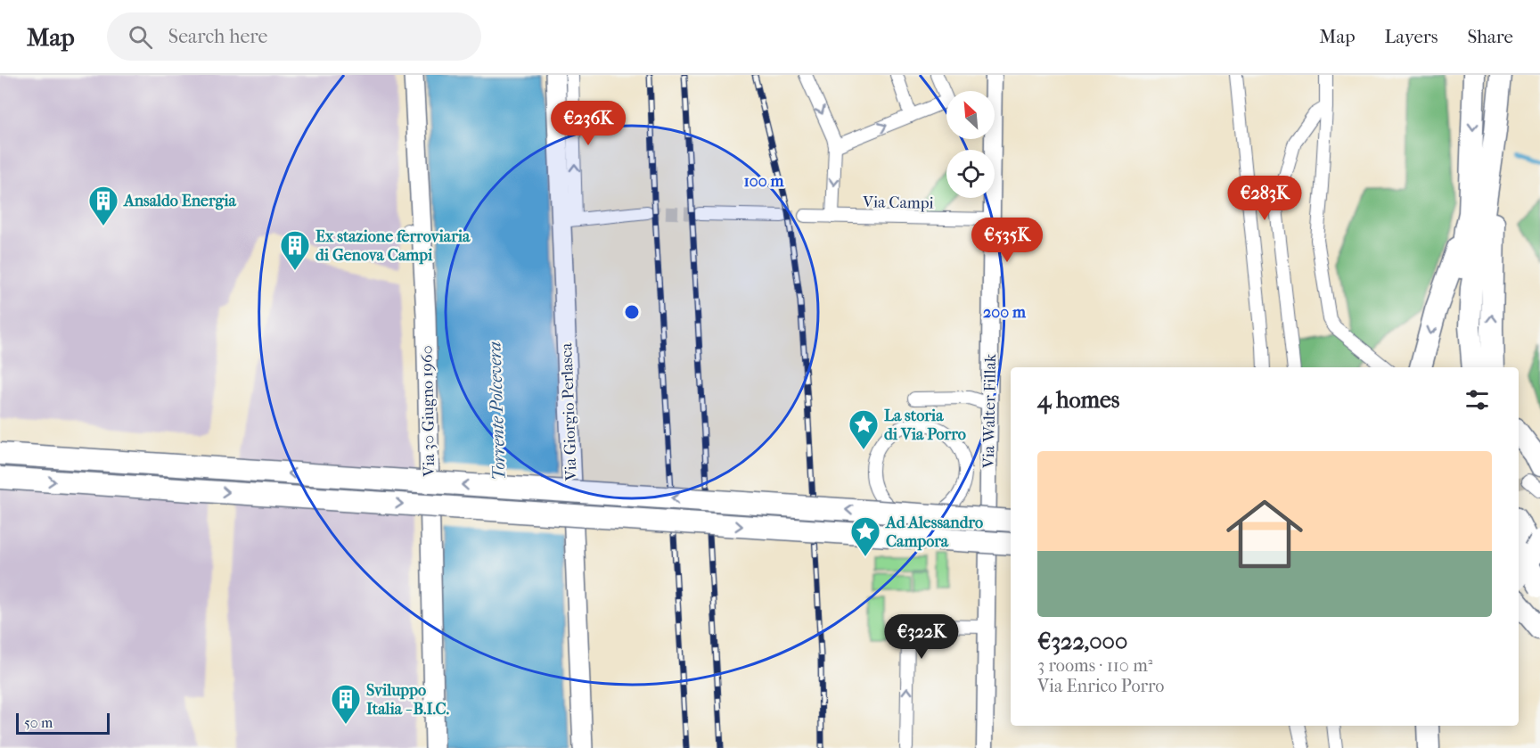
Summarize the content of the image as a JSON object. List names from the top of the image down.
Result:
{
  "streets": {
    "main road": ["Via 30 Giugno 1960", "Via Walter Fillak", "Via Giorgio Perlasca"],
    "street": ["Via Campi"]
  },
  "crossings": [
    ["Via Campi", "Via Walter Fillak"]
  ],
  "water": ["Torrente Polcevera"],
  "places": {
    "building": ["Ansaldo Energia", "Ex stazione ferroviaria di Genova Campi", "Sviluppo Italia - B.I.C."],
    "place": ["La storia di Via Porro", "Ad Alessandro Campora"]
  },
  "scale_bar": "50 m",
  "north": "top left",
  "page": {
    "header": "Map",
    "search": "Search here",
    "nav": ["Map", "Layers", "Share"],
    "price": [
      "€236K",
      "€283K",
      "€535K",
      "€322K"
    ],
    "heading": "4 homes",
    "list": [
      {
        "name": "€322,000",
        "note": "3 rooms · 110 m² · Via Enrico Porro"
      }
    ],
    "scale": "50 m"
  },
  "rings": ["100 m", "200 m"]
}
